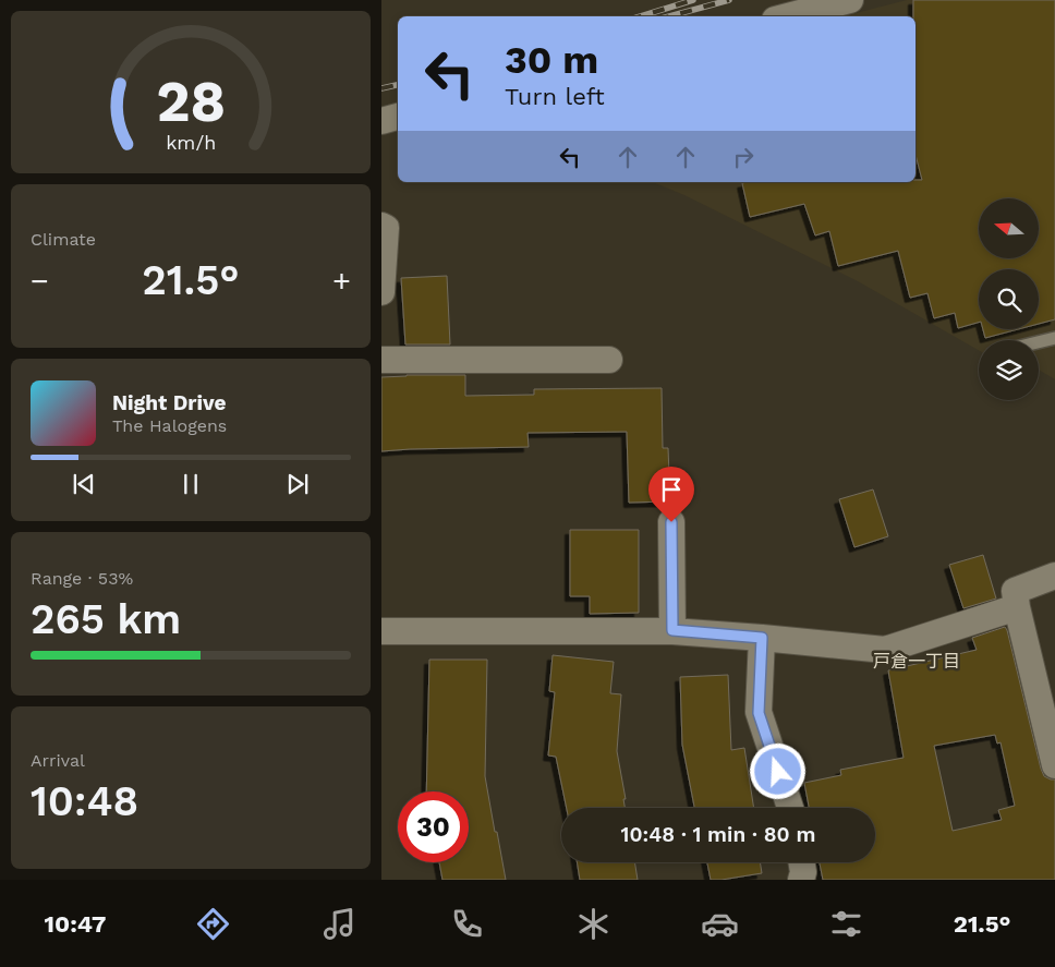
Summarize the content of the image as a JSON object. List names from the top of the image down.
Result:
{
  "districts": ["戸倉一丁目"],
  "north": "left",
  "page": {
    "turn": ["30 m", "Turn left"],
    "tile": [
      "Climate",
      ["Range · 53%", "265 km"],
      ["Arrival", "10:48"]
    ],
    "heat": ["−", "21.5°", "+"],
    "song": ["Night Drive", "The Halogens"],
    "limit": "30",
    "trip": "10:48 · 1 min · 80 m",
    "tabs": ["10:47", "21.5°"],
    "gauge": ["28", "km/h"]
  }
}
